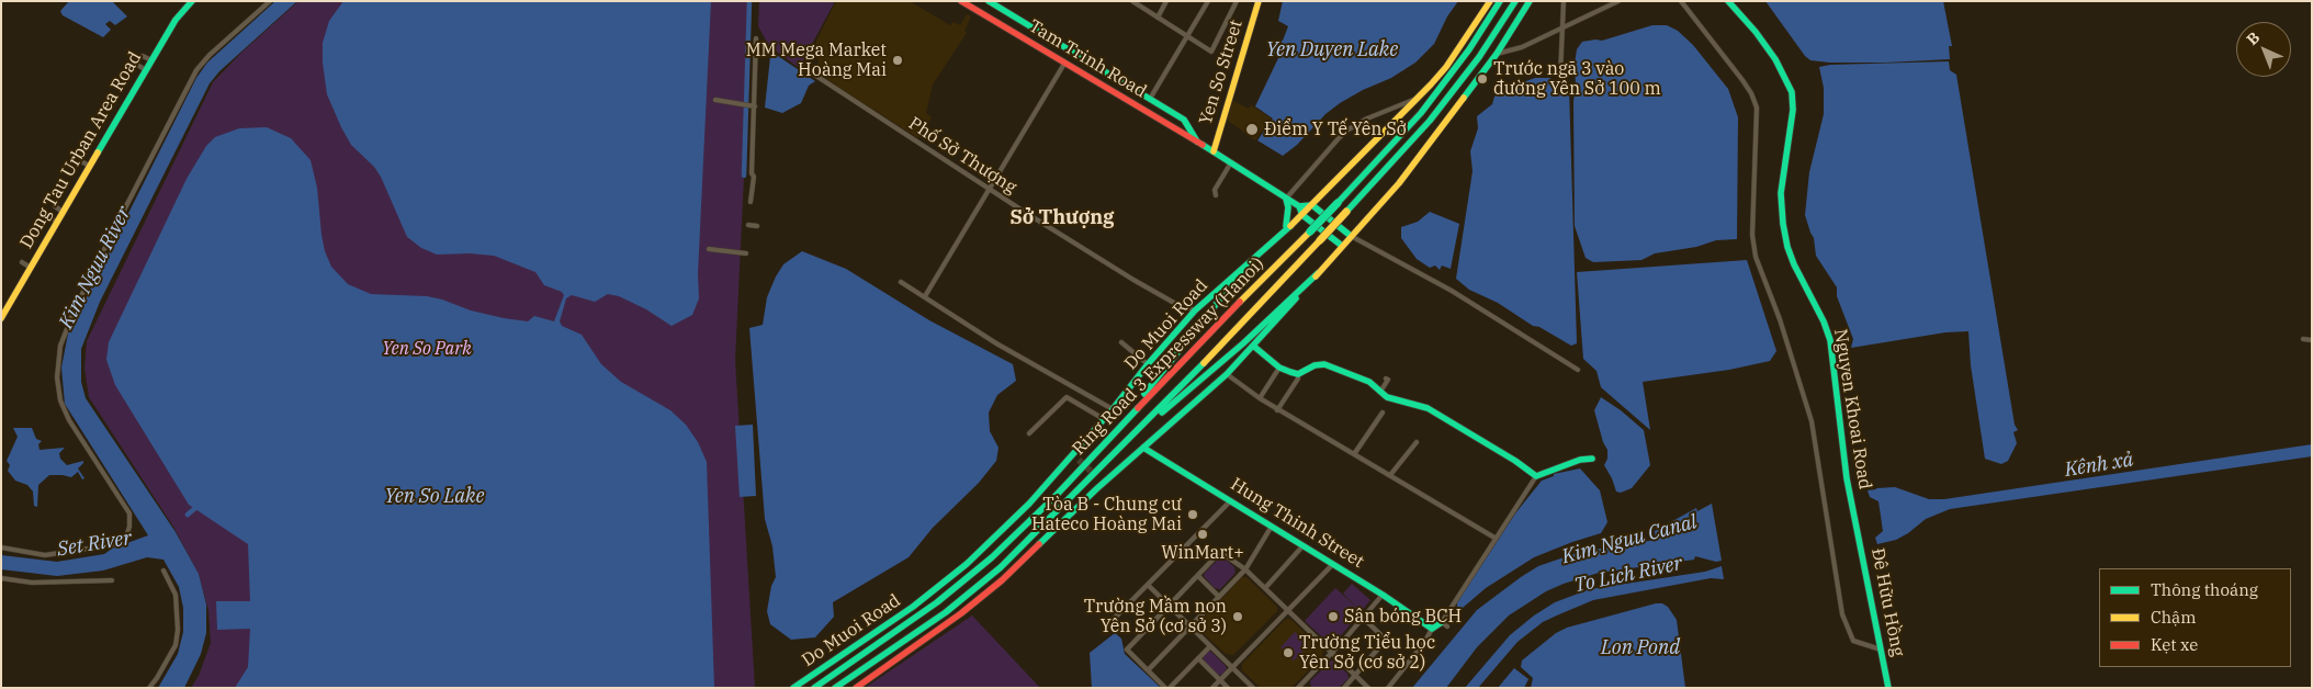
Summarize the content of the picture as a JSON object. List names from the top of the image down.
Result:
{
  "streets": {
    "main road": [
      "Tam Trinh Road",
      "Yen So Street",
      "Dong Tau Urban Area Road",
      "Do Muoi Road",
      "Ring Road 3 Expressway (Hanoi)",
      "Nguyen Khoai Road",
      "Hung Thinh Street",
      "Đê Hữu Hồng"
    ],
    "street": ["Phố Sở Thượng"]
  },
  "crossings": [
    ["Tam Trinh Road", "Yen So Street"],
    ["Phố Sở Thượng", "Do Muoi Road"],
    ["Nguyen Khoai Road", "Đê Hữu Hồng"]
  ],
  "districts": ["Sở Thượng"],
  "water": [
    "Yen Duyen Lake",
    "Kim Nguu River",
    "Kênh xả",
    "Yen So Lake",
    "Kim Nguu Canal",
    "Set River",
    "To Lich River",
    "Lon Pond"
  ],
  "parks": ["Yen So Park"],
  "places": [
    "MM Mega Market Hoàng Mai",
    "Trước ngã 3 vào đường Yên Sở 100 m",
    "Điểm Y Tế Yên Sở",
    "Tòa B - Chung cư Hateco Hoàng Mai",
    "WinMart+",
    "Trường Mầm non Yên Sở (cơ sở 3)",
    "Sân bóng BCH",
    "Trường Tiểu học Yên Sở (cơ sở 2)"
  ],
  "legend": ["Thông thoáng", "Chậm", "Kẹt xe"],
  "north": "top left"
}
